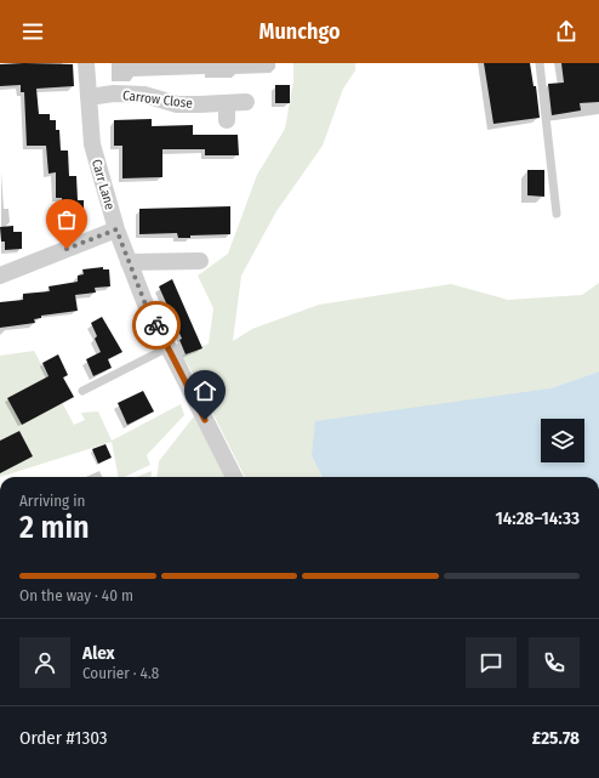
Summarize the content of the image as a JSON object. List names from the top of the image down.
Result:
{
  "streets": {
    "street": ["Carrow Close", "Carr Lane"]
  },
  "crossings": [
    ["Carrow Close", "Carr Lane"]
  ],
  "page": {
    "header": "Munchgo",
    "heading": ["2 min", "Arriving in", "14:28–14:33"],
    "panel": [
      "Alex",
      "Courier · 4.8",
      "Order #1303",
      "£25.78"
    ],
    "bar": "On the way · 40 m"
  }
}
